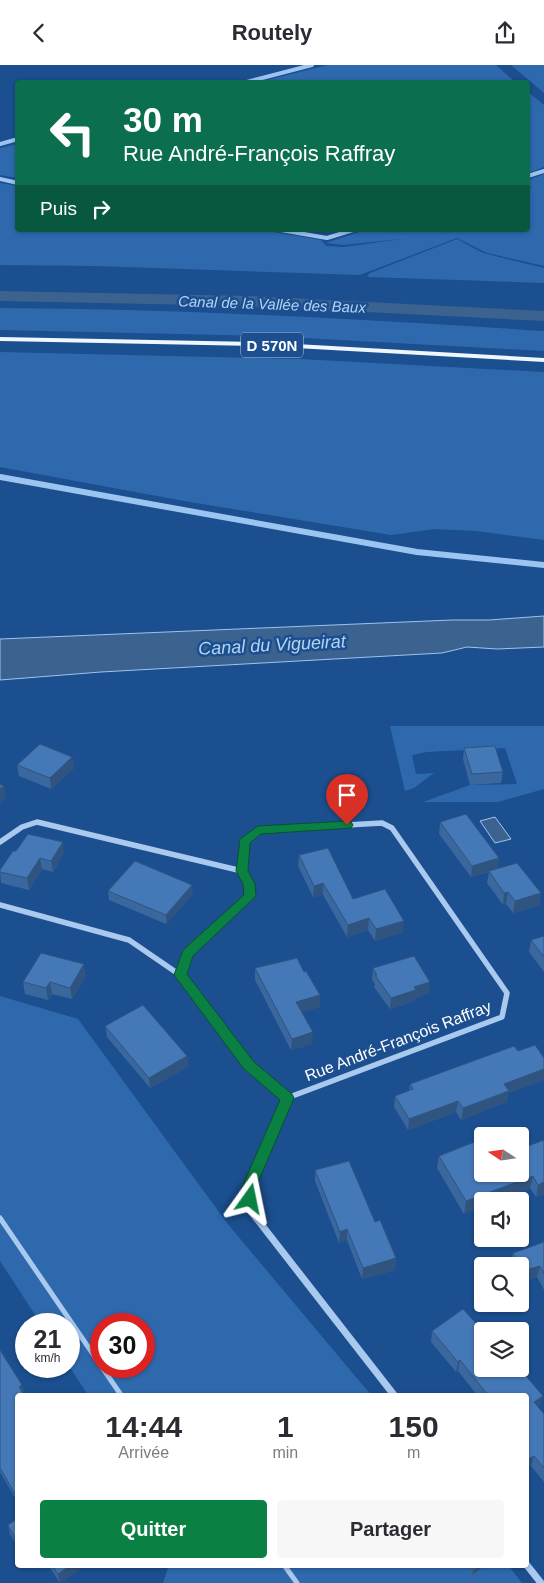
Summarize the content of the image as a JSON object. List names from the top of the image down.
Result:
{
  "streets": {
    "main road": ["D 570N"],
    "street": ["Rue André-François Raffray"]
  },
  "water": ["Canal de la Vallée des Baux", "Canal du Vigueirat"],
  "north": "left",
  "page": {
    "header": "Routely",
    "turn": ["30 m", "Rue André-François Raffray"],
    "then": "Puis",
    "speed": "21 km/h",
    "limit": "30",
    "eta": [
      "14:44",
      "Arrivée",
      "1",
      "min",
      "150",
      "m"
    ],
    "buttons": ["Quitter", "Partager"]
  }
}
